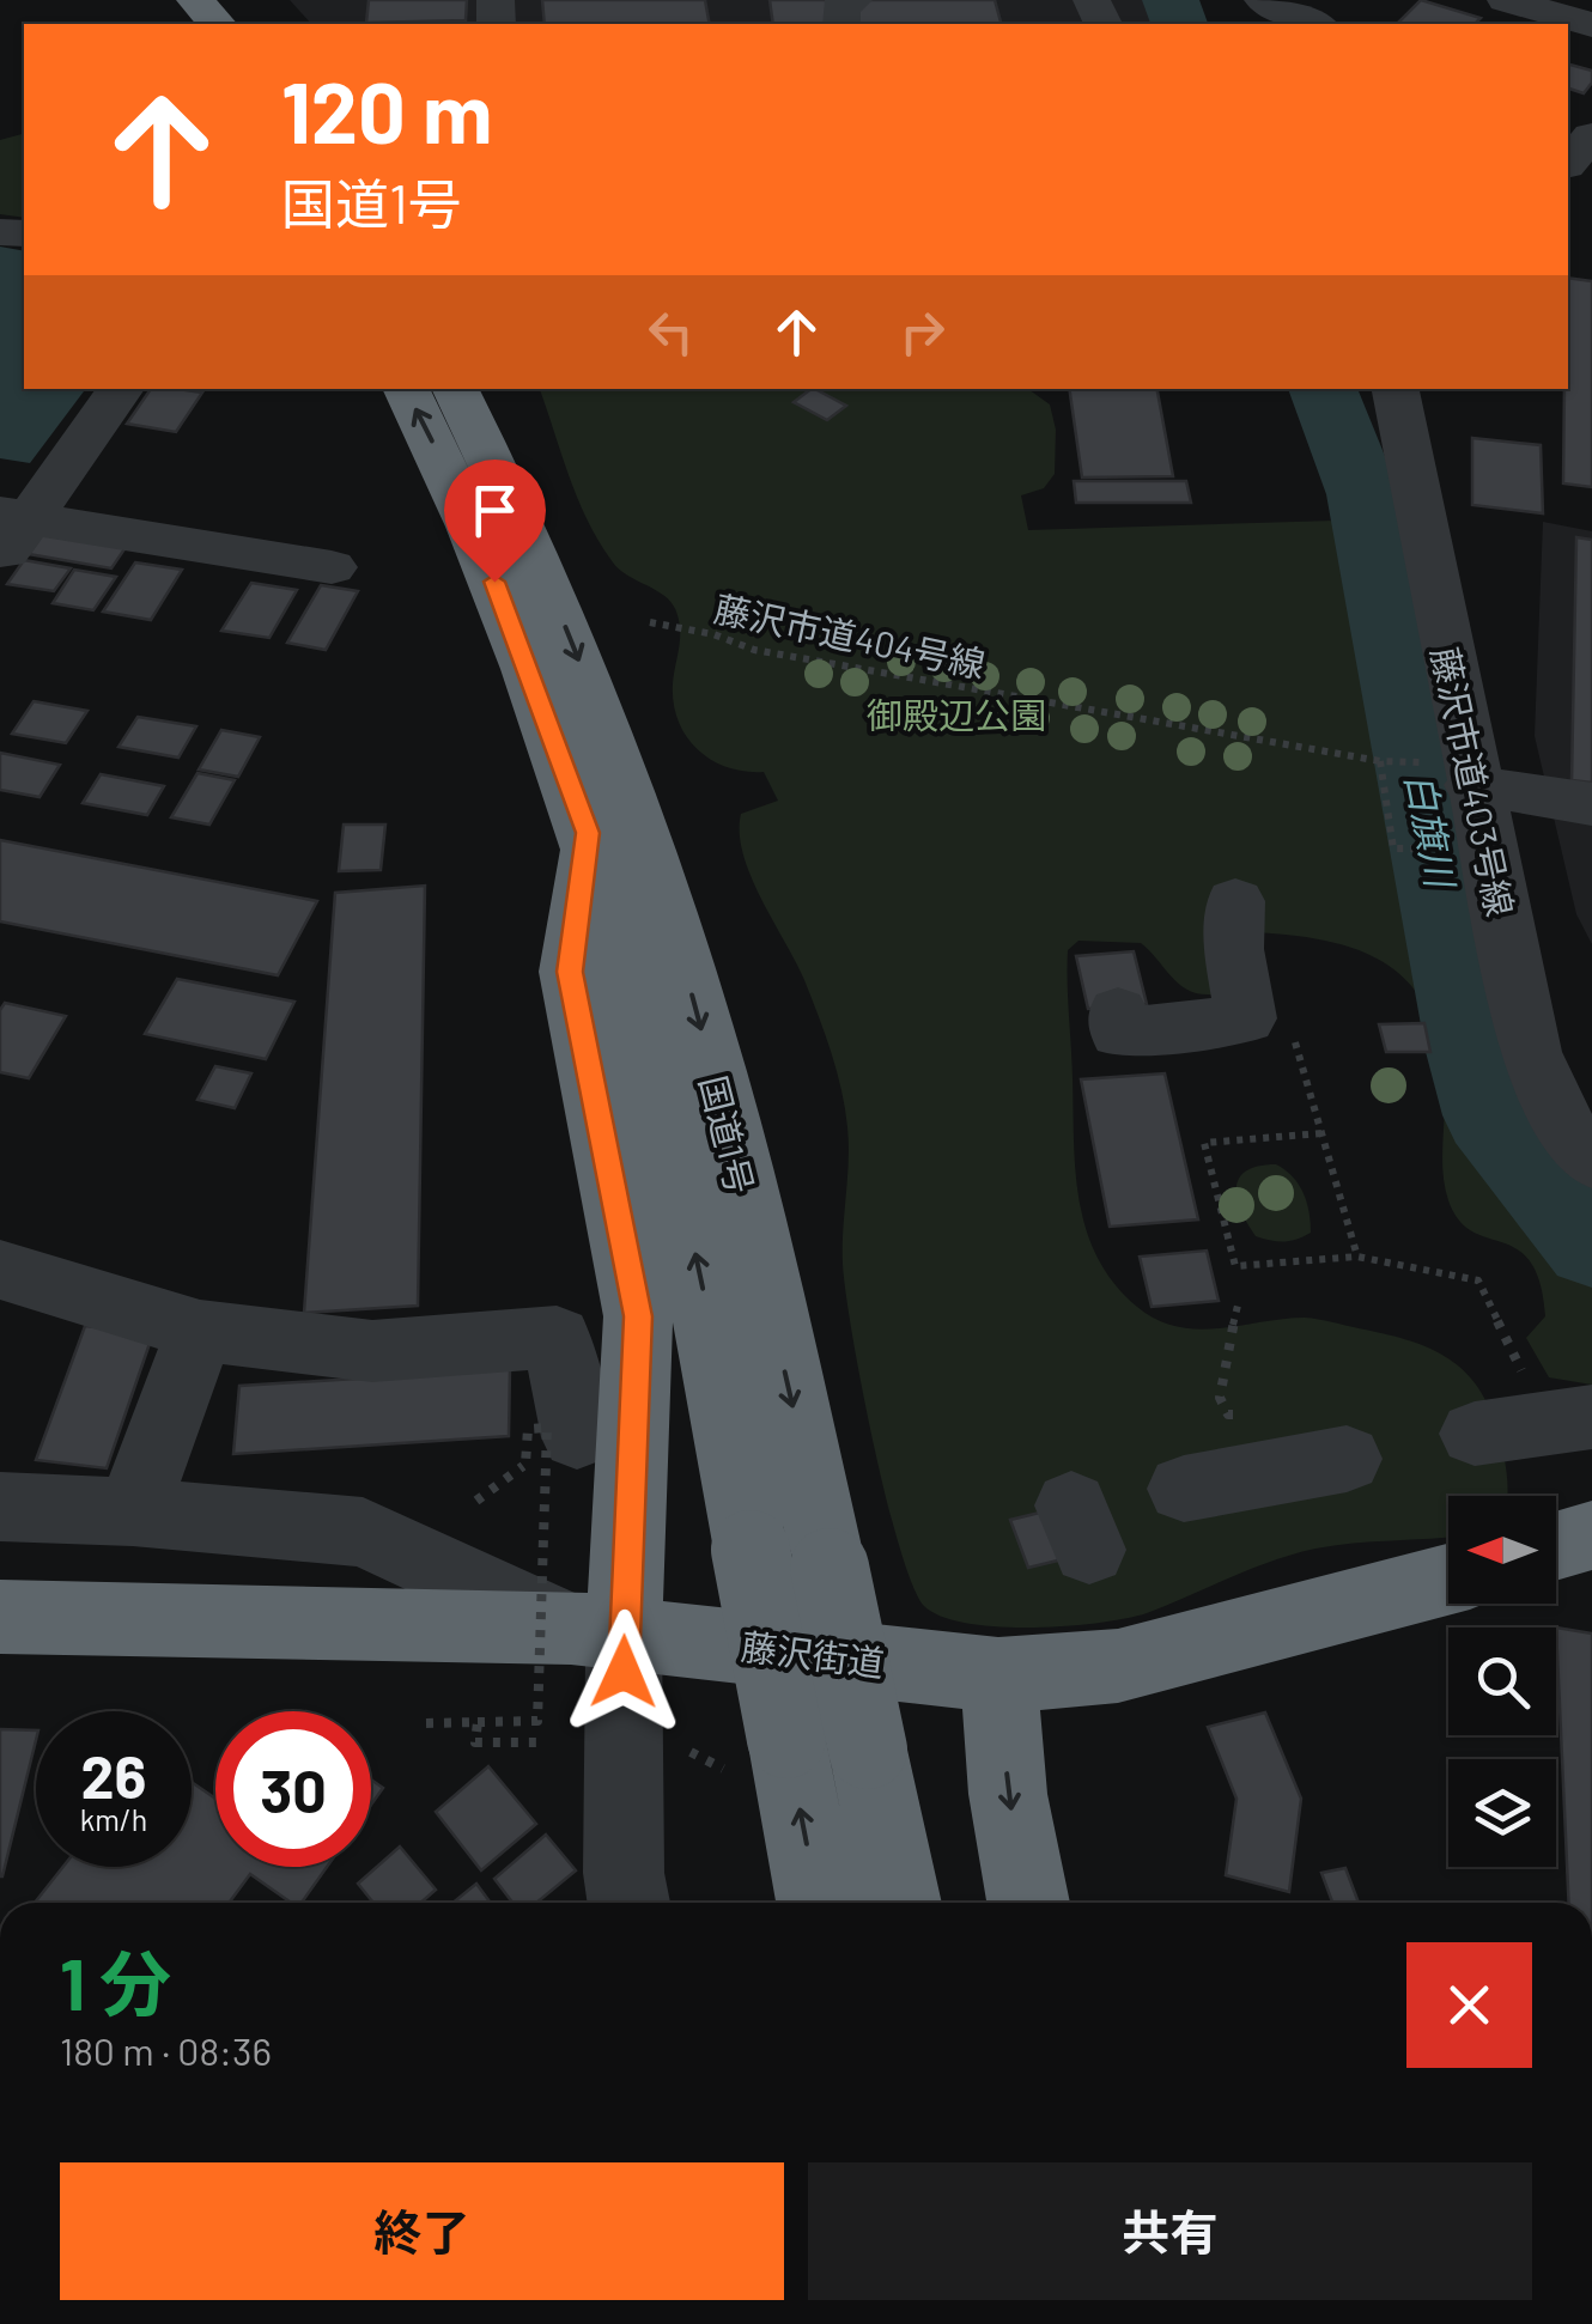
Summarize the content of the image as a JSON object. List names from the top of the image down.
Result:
{
  "streets": {
    "highway": ["国道1号", "藤沢街道"],
    "street": ["藤沢市道403号線"],
    "path": ["藤沢市道404号線"]
  },
  "water": ["白旗川"],
  "parks": ["御殿辺公園"],
  "north": "left",
  "page": {
    "turn": ["120 m", "国道1号"],
    "speed": "26 km/h",
    "limit": "30",
    "heading": ["1 分", "180 m · 08:36"],
    "buttons": ["終了", "共有"]
  }
}
